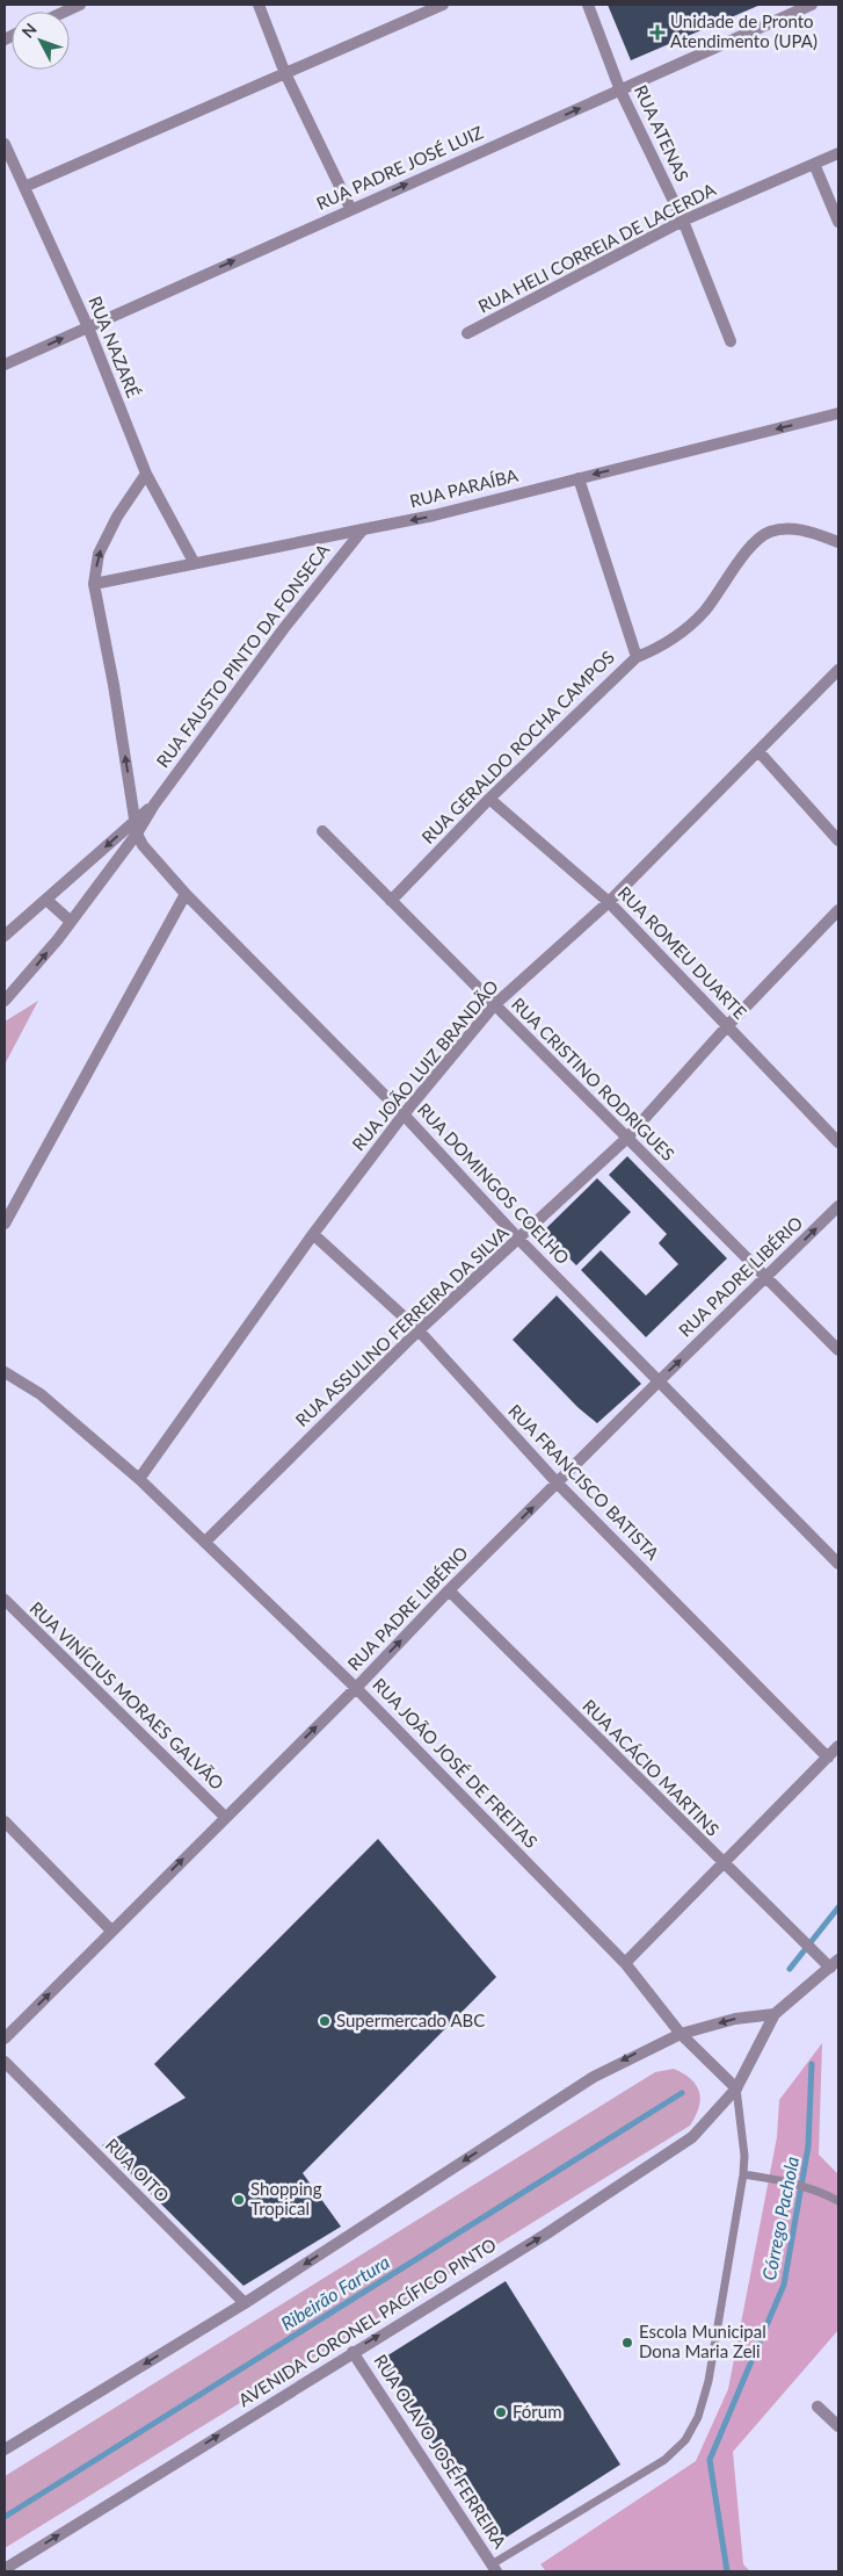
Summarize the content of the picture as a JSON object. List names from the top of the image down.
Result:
{
  "streets": {
    "street": [
      "RUA ATENAS",
      "RUA PADRE JOSÉ LUIZ",
      "RUA HELI CORREIA DE LACERDA",
      "RUA NAZARÉ",
      "RUA PARAÍBA",
      "RUA FAUSTO PINTO DA FONSECA",
      "RUA GERALDO ROCHA CAMPOS",
      "RUA ROMEU DUARTE",
      "RUA JOÃO LUIZ BRANDÃO",
      "RUA CRISTINO RODRIGUES",
      "RUA DOMINGOS COELHO",
      "RUA PADRE LIBÉRIO",
      "RUA ASSULINO FERREIRA DA SILVA",
      "RUA FRANCISCO BATISTA",
      "RUA VINÍCIUS MORAES GALVÃO",
      "RUA JOÃO JOSÉ DE FREITAS",
      "RUA ACÁCIO MARTINS",
      "RUA OITO",
      "AVENIDA CORONEL PACÍFICO PINTO",
      "RUA OLAVO JOSÉ FERREIRA"
    ]
  },
  "crossings": [
    ["RUA ATENAS", "RUA PADRE JOSÉ LUIZ"],
    ["RUA ATENAS", "RUA HELI CORREIA DE LACERDA"],
    ["RUA PADRE JOSÉ LUIZ", "RUA NAZARÉ"],
    ["RUA NAZARÉ", "RUA PARAÍBA"],
    ["RUA NAZARÉ", "RUA DOMINGOS COELHO"],
    ["RUA PARAÍBA", "RUA FAUSTO PINTO DA FONSECA"],
    ["RUA PARAÍBA", "RUA DOMINGOS COELHO"],
    ["RUA FAUSTO PINTO DA FONSECA", "RUA DOMINGOS COELHO"],
    ["RUA GERALDO ROCHA CAMPOS", "RUA ROMEU DUARTE"],
    ["RUA GERALDO ROCHA CAMPOS", "RUA CRISTINO RODRIGUES"],
    ["RUA ROMEU DUARTE", "RUA JOÃO LUIZ BRANDÃO"],
    ["RUA ROMEU DUARTE", "RUA ASSULINO FERREIRA DA SILVA"],
    ["RUA JOÃO LUIZ BRANDÃO", "RUA CRISTINO RODRIGUES"],
    ["RUA JOÃO LUIZ BRANDÃO", "RUA DOMINGOS COELHO"],
    ["RUA JOÃO LUIZ BRANDÃO", "RUA FRANCISCO BATISTA"],
    ["RUA JOÃO LUIZ BRANDÃO", "RUA JOÃO JOSÉ DE FREITAS"],
    ["RUA CRISTINO RODRIGUES", "RUA PADRE LIBÉRIO"],
    ["RUA CRISTINO RODRIGUES", "RUA ASSULINO FERREIRA DA SILVA"],
    ["RUA DOMINGOS COELHO", "RUA PADRE LIBÉRIO"],
    ["RUA DOMINGOS COELHO", "RUA ASSULINO FERREIRA DA SILVA"],
    ["RUA PADRE LIBÉRIO", "RUA FRANCISCO BATISTA"],
    ["RUA PADRE LIBÉRIO", "RUA VINÍCIUS MORAES GALVÃO"],
    ["RUA PADRE LIBÉRIO", "RUA JOÃO JOSÉ DE FREITAS"],
    ["RUA PADRE LIBÉRIO", "RUA ACÁCIO MARTINS"],
    ["RUA ASSULINO FERREIRA DA SILVA", "RUA FRANCISCO BATISTA"],
    ["RUA ASSULINO FERREIRA DA SILVA", "RUA JOÃO JOSÉ DE FREITAS"],
    ["RUA JOÃO JOSÉ DE FREITAS", "AVENIDA CORONEL PACÍFICO PINTO"],
    ["AVENIDA CORONEL PACÍFICO PINTO", "RUA OLAVO JOSÉ FERREIRA"]
  ],
  "one_way": ["RUA PADRE JOSÉ LUIZ", "RUA PARAÍBA", "RUA PADRE LIBÉRIO"],
  "water": ["Córrego Pachola", "Ribeirão Fartura"],
  "places": {
    "health": ["Unidade de Pronto Atendimento (UPA)"],
    "other": [
      "Supermercado ABC",
      "Shopping Tropical",
      "Escola Municipal Dona Maria Zeli",
      "Fórum"
    ]
  },
  "north": "top left"
}
